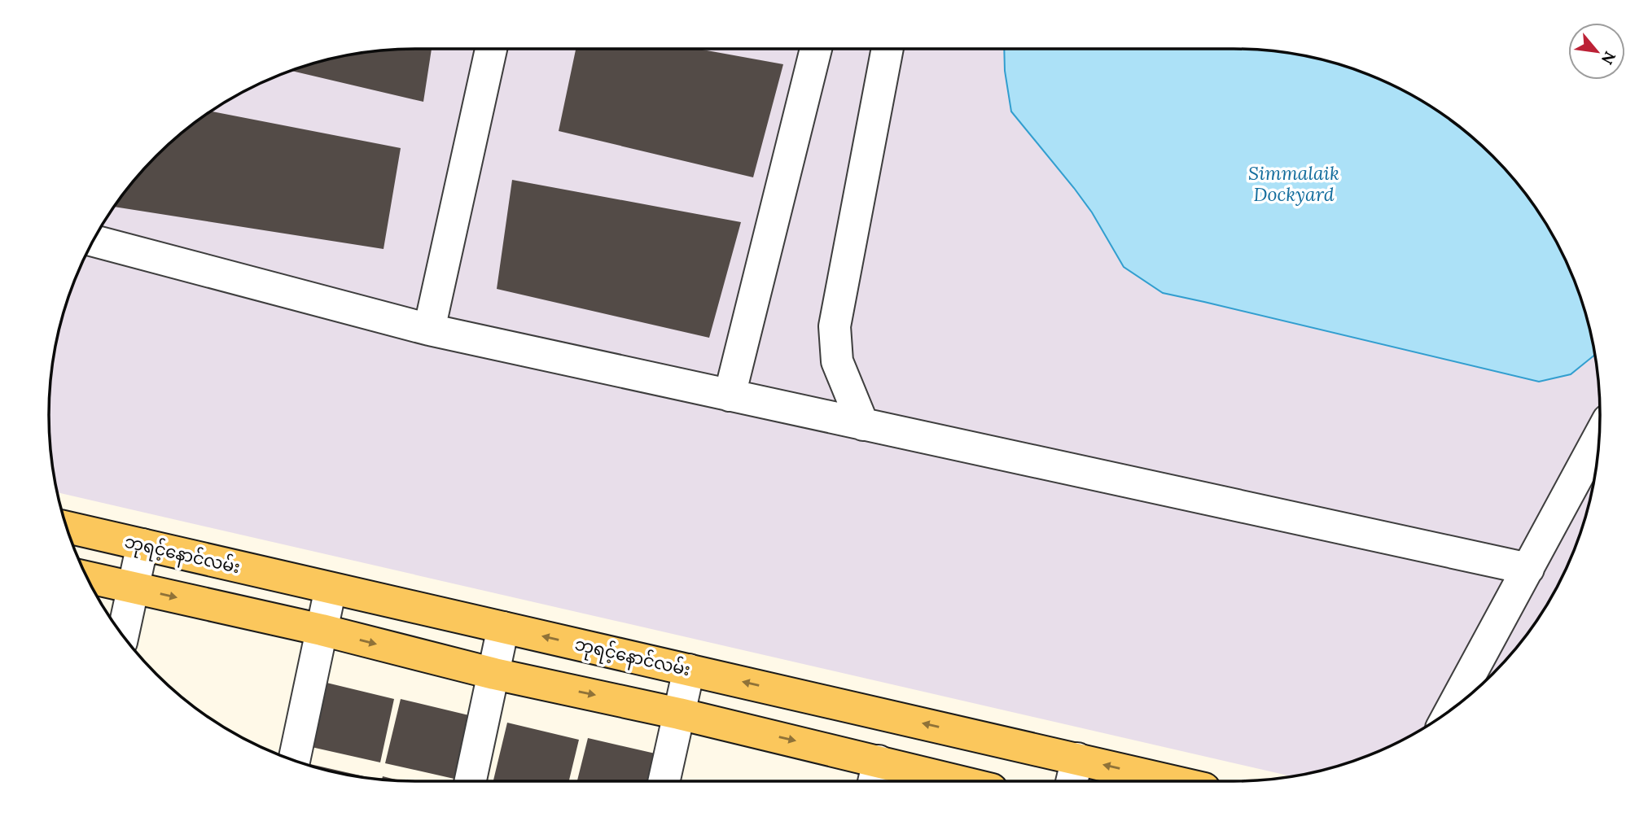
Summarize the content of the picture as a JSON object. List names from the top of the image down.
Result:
{
  "streets": {
    "main road": ["ဘုရင့်နောင်လမ်း"]
  },
  "water": ["Simmalaik Dockyard"],
  "north": "bottom right"
}
